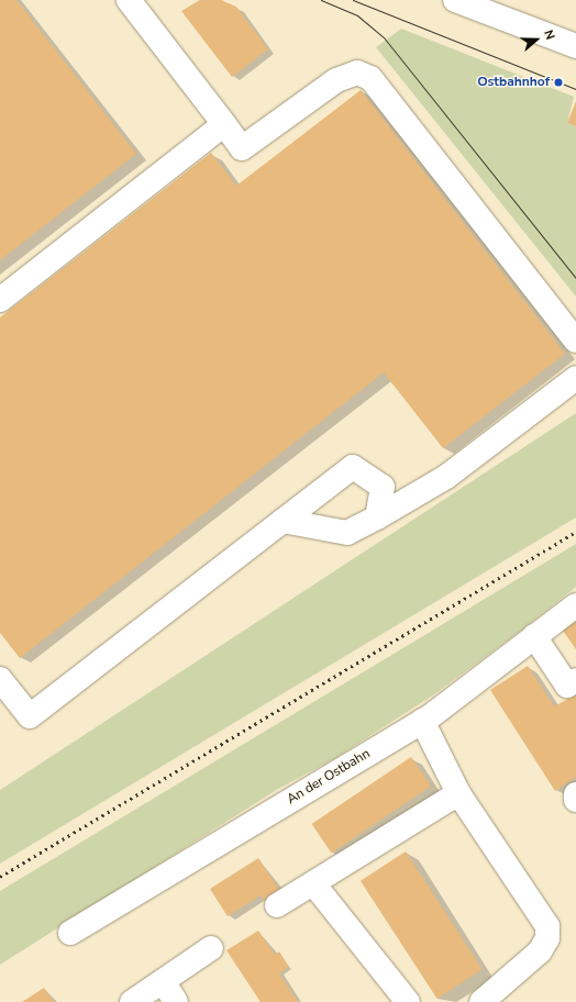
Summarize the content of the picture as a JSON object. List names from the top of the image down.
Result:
{
  "streets": {
    "main road": ["An der Ostbahn"]
  },
  "places": ["Ostbahnhof"],
  "north": "right"
}
